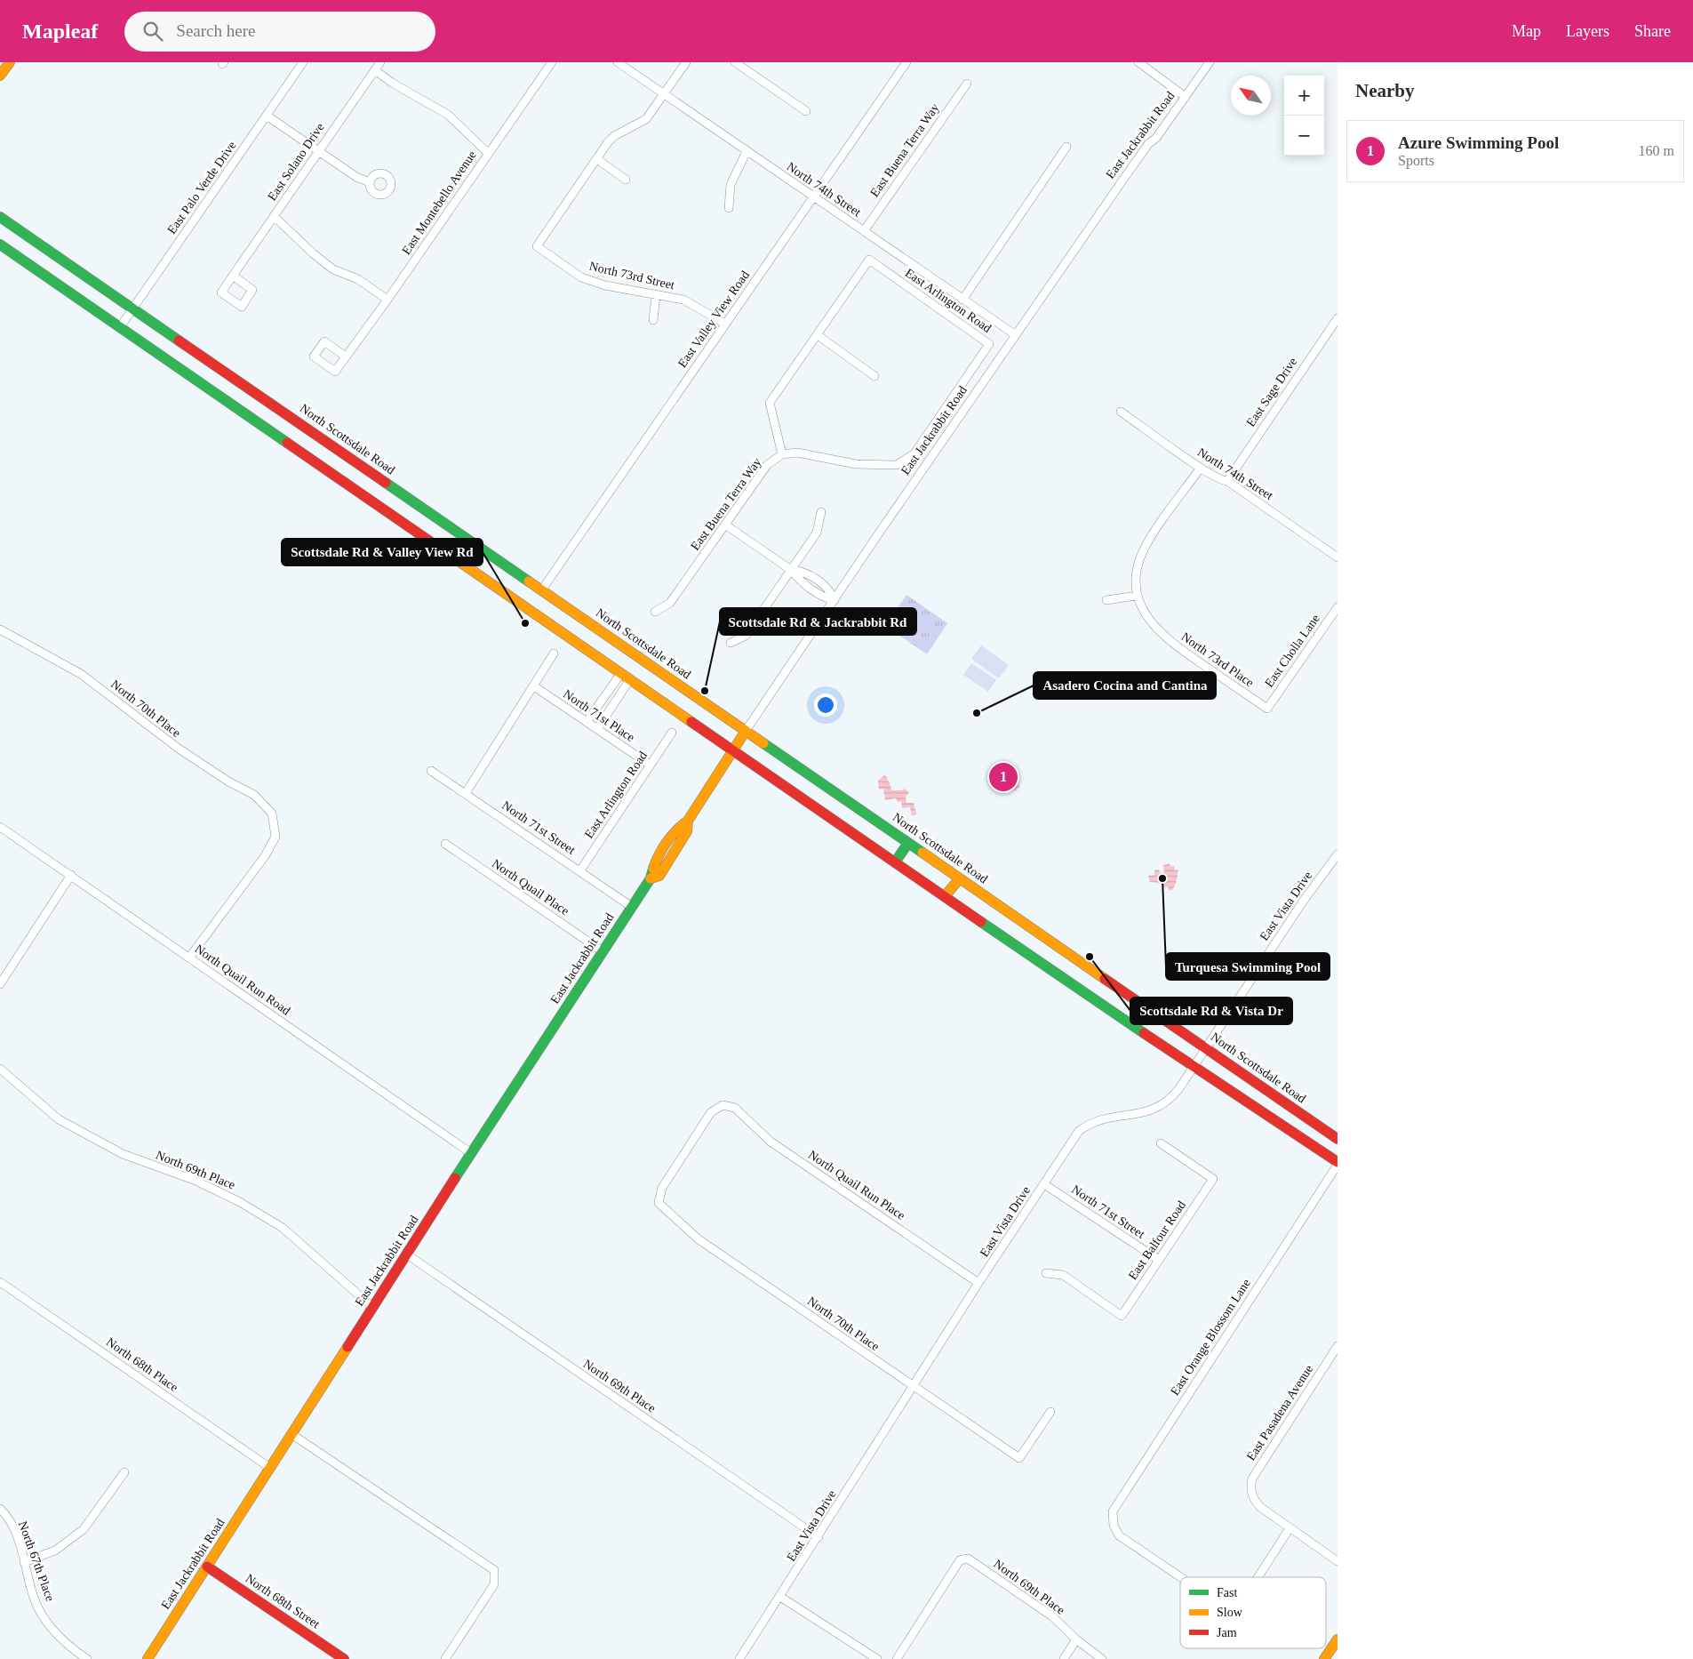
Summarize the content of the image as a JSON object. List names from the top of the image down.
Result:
{
  "streets": {
    "main road": ["East Jackrabbit Road", "North Scottsdale Road", "North 68th Street"],
    "street": [
      "East Buena Terra Way",
      "East Solano Drive",
      "East Palo Verde Drive",
      "North 74th Street",
      "East Montebello Avenue",
      "North 73rd Street",
      "East Arlington Road",
      "East Valley View Road",
      "East Sage Drive",
      "East Cholla Lane",
      "North 73rd Place",
      "North 70th Place",
      "North 71st Place",
      "North 71st Street",
      "North Quail Place",
      "East Vista Drive",
      "North Quail Run Road",
      "North 69th Place",
      "North Quail Run Place",
      "East Balfour Road",
      "East Orange Blossom Lane",
      "North 68th Place",
      "East Pasadena Avenue",
      "North 67th Place"
    ]
  },
  "crossings": [
    ["East Jackrabbit Road", "North 74th Street"],
    ["East Jackrabbit Road", "North Scottsdale Road"],
    ["East Jackrabbit Road", "North 71st Street"],
    ["East Jackrabbit Road", "North Quail Place"],
    ["East Jackrabbit Road", "North Quail Run Road"],
    ["East Jackrabbit Road", "North 69th Place"],
    ["East Jackrabbit Road", "North 68th Place"],
    ["East Jackrabbit Road", "North 68th Street"],
    ["East Buena Terra Way", "North 74th Street"],
    ["East Buena Terra Way", "East Arlington Road"],
    ["East Palo Verde Drive", "North Scottsdale Road"],
    ["North 74th Street", "East Arlington Road"],
    ["North 74th Street", "East Valley View Road"],
    ["North 74th Street", "East Sage Drive"],
    ["North 73rd Street", "East Valley View Road"],
    ["East Arlington Road", "North 71st Place"],
    ["East Arlington Road", "North 71st Street"],
    ["East Valley View Road", "North Scottsdale Road"],
    ["North Scottsdale Road", "East Vista Drive"],
    ["East Cholla Lane", "North 73rd Place"],
    ["North 70th Place", "East Vista Drive"],
    ["North 70th Place", "North Quail Run Road"],
    ["North 70th Place", "North Quail Run Place"],
    ["North 71st Street", "East Vista Drive"],
    ["North 71st Street", "East Balfour Road"],
    ["East Vista Drive", "North 69th Place"],
    ["East Vista Drive", "North Quail Run Place"],
    ["East Orange Blossom Lane", "East Pasadena Avenue"]
  ],
  "places": [
    "Scottsdale Rd & Valley View Rd",
    "Scottsdale Rd & Jackrabbit Rd",
    "Asadero Cocina and Cantina",
    "Turquesa Swimming Pool",
    "Scottsdale Rd & Vista Dr"
  ],
  "legend": ["Fast", "Slow", "Jam"],
  "north": "top left",
  "page": {
    "header": "Mapleaf",
    "search": "Search here",
    "nav": ["Map", "Layers", "Share"],
    "heading": "Nearby",
    "map_buttons": ["+", "−"],
    "list": [
      {
        "mark": "1",
        "name": "Azure Swimming Pool",
        "note": "Sports",
        "value": "160 m"
      }
    ],
    "pins": "1"
  }
}
